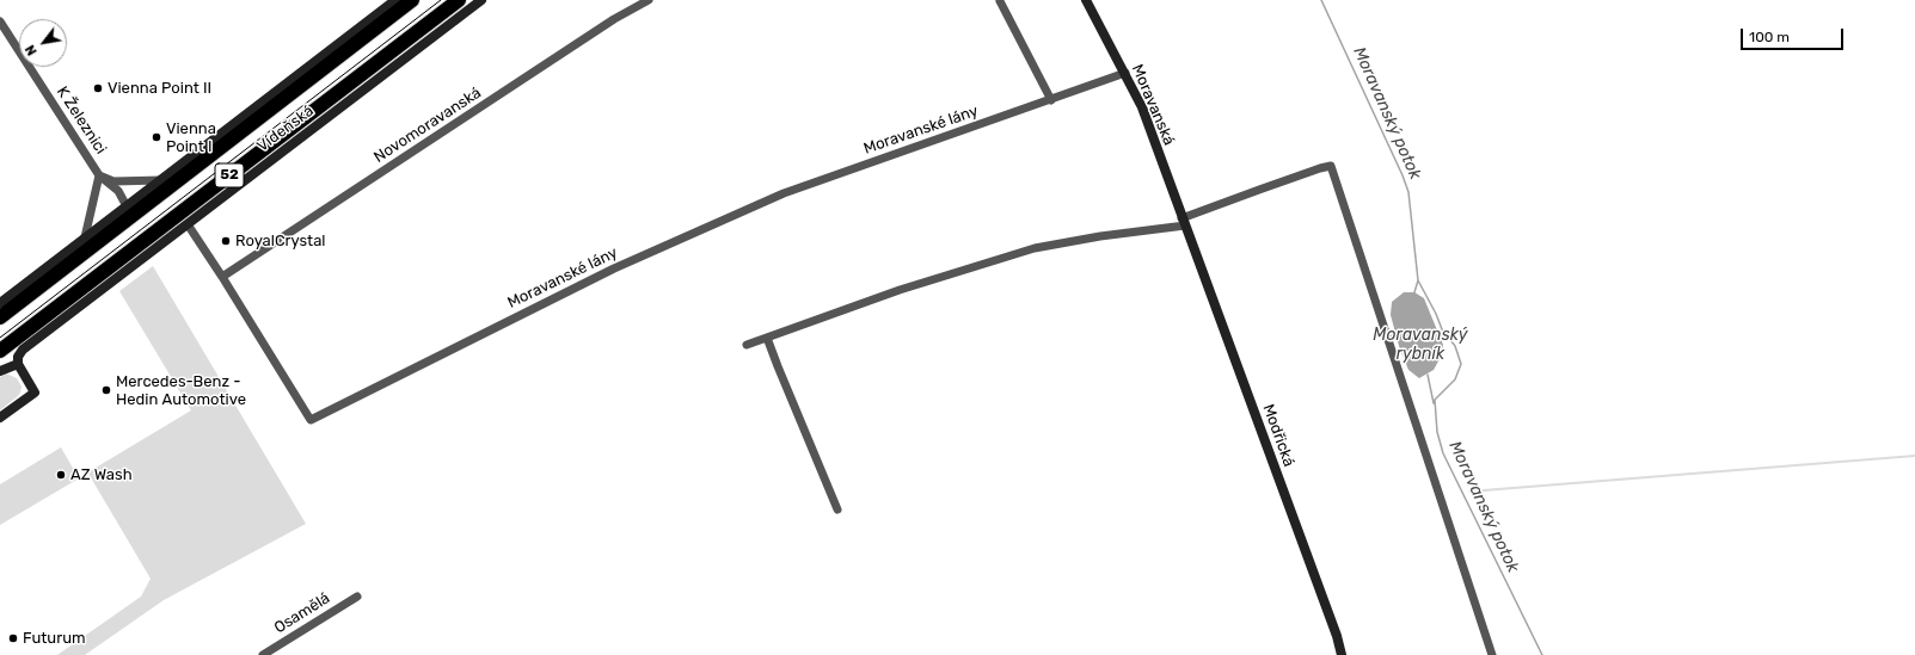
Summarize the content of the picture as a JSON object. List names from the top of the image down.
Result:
{
  "streets": {
    "highway": ["Vídeňská", "52"],
    "street": [
      "Moravanská",
      "K Železnici",
      "Novomoravanská",
      "Moravanské lány",
      "Modřická",
      "Osamělá"
    ]
  },
  "crossings": [
    ["Moravanská", "Moravanské lány"],
    ["Moravanská", "Modřická"],
    ["Novomoravanská", "Moravanské lány"],
    ["Vídeňská", "Moravanské lány"]
  ],
  "water": ["Moravanský potok", "Moravanský rybník"],
  "places": [
    "Vienna Point II",
    "Vienna Point I",
    "RoyalCrystal",
    "Mercedes-Benz - Hedin Automotive",
    "AZ Wash",
    "Futurum"
  ],
  "scale_bar": "100 m",
  "north": "bottom left"
}
